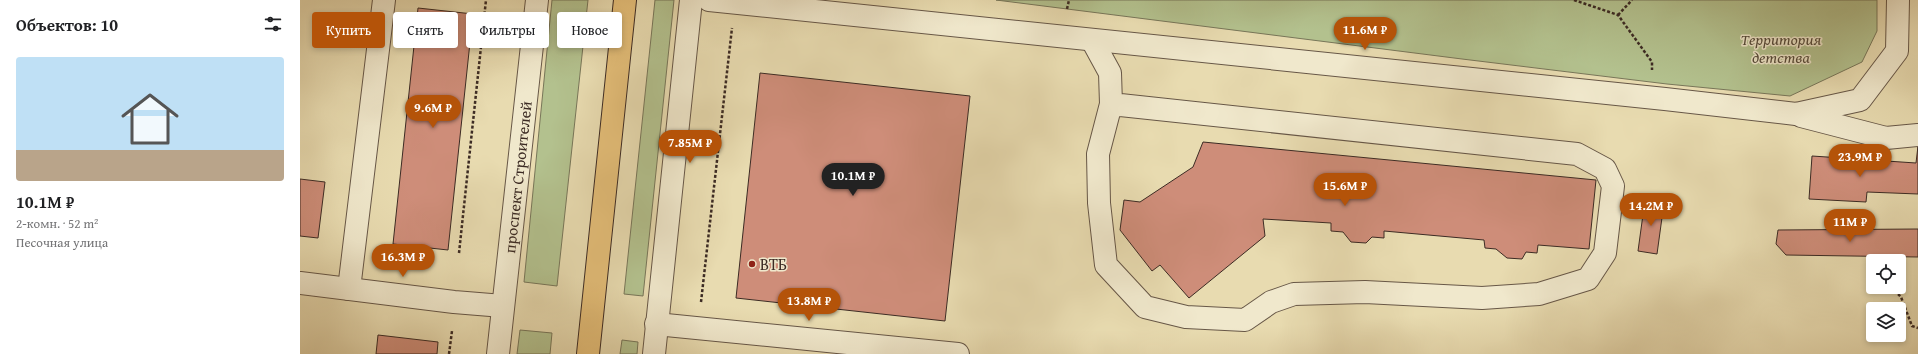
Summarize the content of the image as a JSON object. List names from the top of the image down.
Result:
{
  "streets": {
    "street": ["проспект Строителей"]
  },
  "parks": ["Территория детства"],
  "places": ["ВТБ"],
  "page": {
    "heading": "Объектов: 10",
    "chip": [
      "Купить",
      "Снять",
      "Фильтры",
      "Новое"
    ],
    "price": [
      "11.6M ₽",
      "9.6M ₽",
      "7.85M ₽",
      "23.9M ₽",
      "10.1M ₽",
      "15.6M ₽",
      "14.2M ₽",
      "11M ₽",
      "16.3M ₽",
      "13.8M ₽"
    ],
    "list": [
      {
        "name": "10.1M ₽",
        "note": "2-комн. · 52 m² · Песочная улица"
      }
    ]
  }
}
